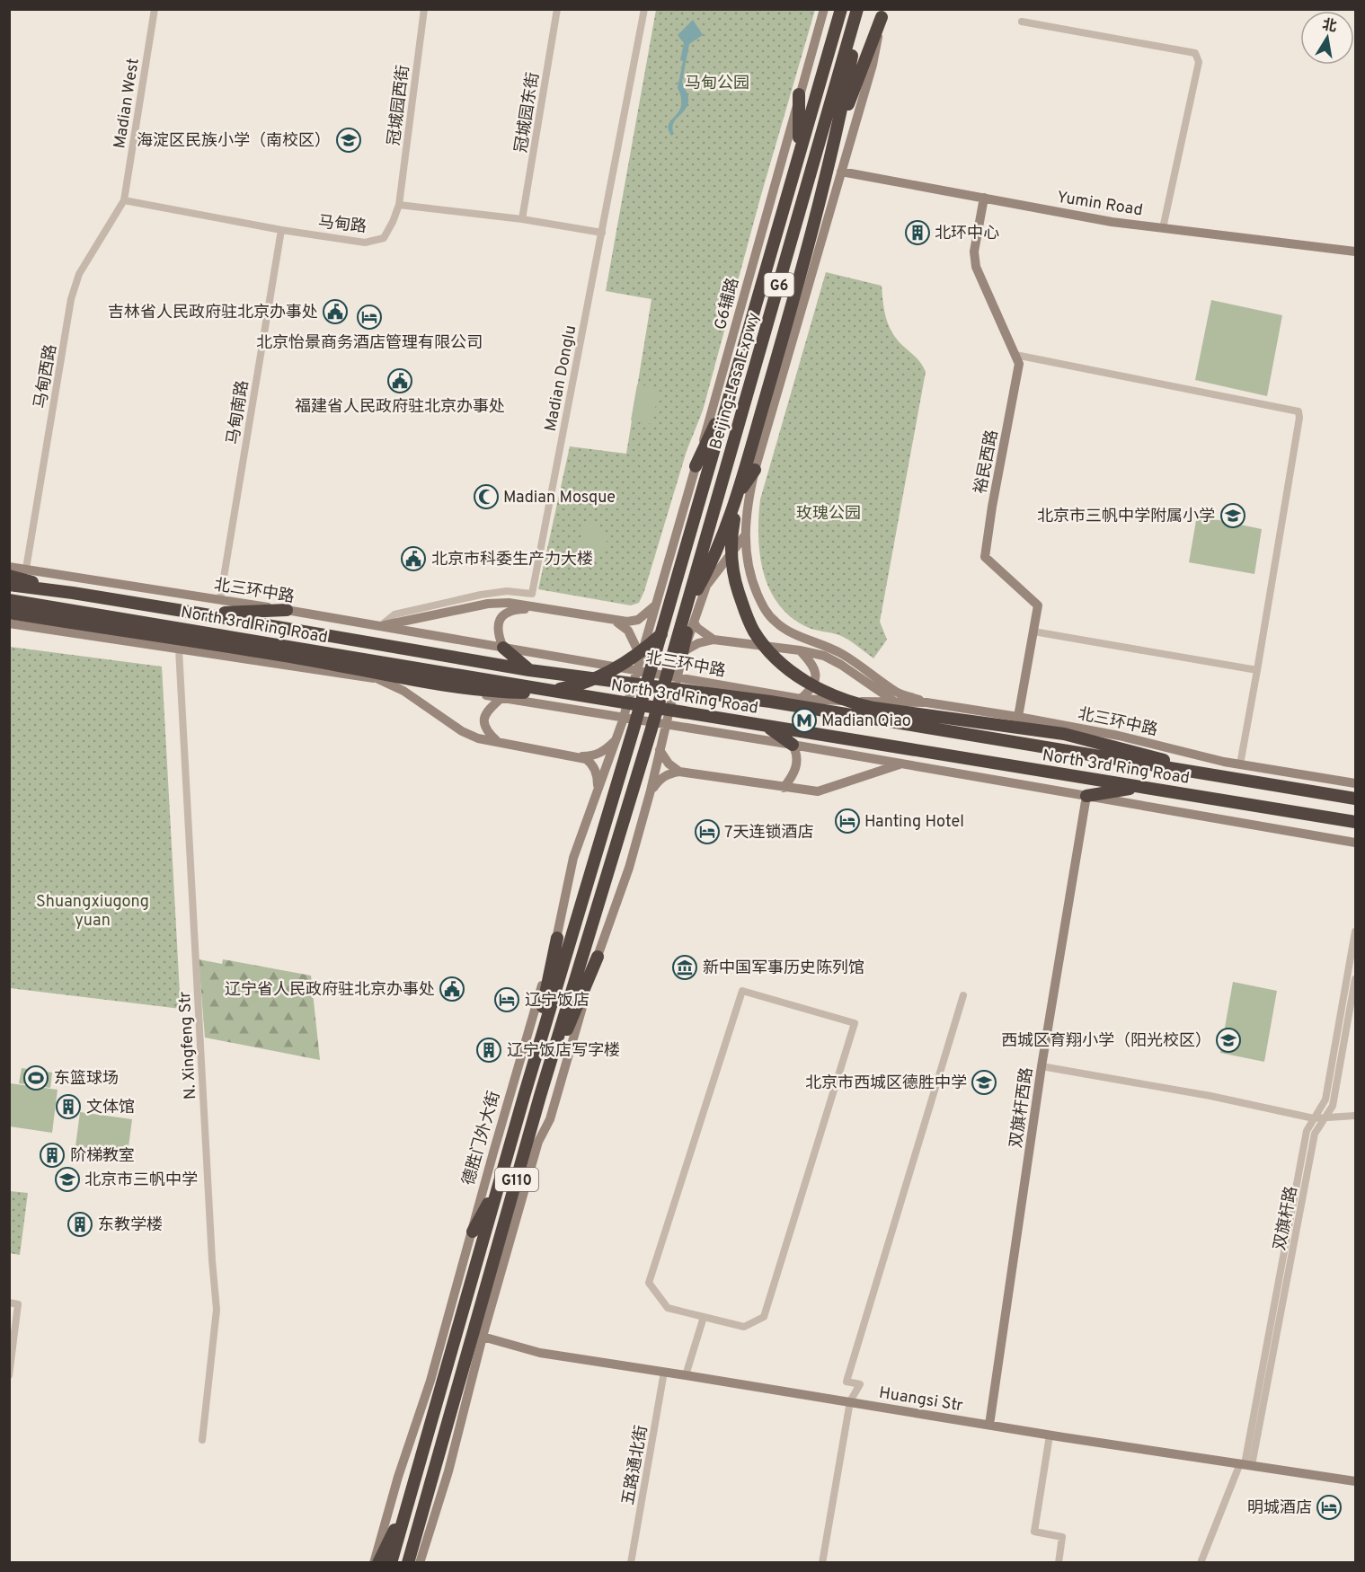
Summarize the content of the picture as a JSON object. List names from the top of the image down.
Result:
{
  "streets": {
    "highway": [
      "G6",
      "Beijing-Lasa Expwy",
      "North 3rd Ring Road",
      "德胜门外大街",
      "G110"
    ],
    "street": [
      "Madian West",
      "冠城园西街",
      "冠城园东街",
      "Yumin Road",
      "马甸路",
      "G6辅路",
      "马甸西路",
      "Madian Donglu",
      "马甸南路",
      "裕民西路",
      "北三环中路",
      "N. Xingfeng Str",
      "双旗杆西路",
      "双旗杆路",
      "Huangsi Str",
      "五路通北街"
    ]
  },
  "crossings": [
    ["Madian West", "马甸路"],
    ["Madian West", "马甸西路"],
    ["冠城园西街", "马甸路"],
    ["Yumin Road", "裕民西路"],
    ["马甸路", "马甸西路"],
    ["马甸路", "马甸南路"],
    ["G6", "Beijing-Lasa Expwy"],
    ["G6", "G110"],
    ["G6辅路", "Beijing-Lasa Expwy"],
    ["G6辅路", "德胜门外大街"],
    ["马甸西路", "北三环中路"],
    ["Madian Donglu", "北三环中路"],
    ["Beijing-Lasa Expwy", "德胜门外大街"],
    ["马甸南路", "北三环中路"],
    ["裕民西路", "北三环中路"],
    ["双旗杆西路", "Huangsi Str"],
    ["双旗杆路", "Huangsi Str"],
    ["Huangsi Str", "五路通北街"]
  ],
  "parks": ["马甸公园", "玫瑰公园", "Shuangxiugong yuan"],
  "places": {
    "school or university": [
      "海淀区民族小学（南校区）",
      "北京市三帆中学附属小学",
      "西城区育翔小学（阳光校区）",
      "北京市西城区德胜中学",
      "北京市三帆中学"
    ],
    "building": [
      "北环中心",
      "辽宁饭店写字楼",
      "文体馆",
      "阶梯教室",
      "东教学楼"
    ],
    "public building": [
      "吉林省人民政府驻北京办事处",
      "福建省人民政府驻北京办事处",
      "北京市科委生产力大楼",
      "辽宁省人民政府驻北京办事处"
    ],
    "hotel": [
      "北京怡景商务酒店管理有限公司",
      "Hanting Hotel",
      "7天连锁酒店",
      "辽宁饭店",
      "明城酒店"
    ],
    "mosque": ["Madian Mosque"],
    "metro station": ["Madian Qiao"],
    "museum": ["新中国军事历史陈列馆"],
    "sports": ["东篮球场"]
  },
  "north": "top"
}
